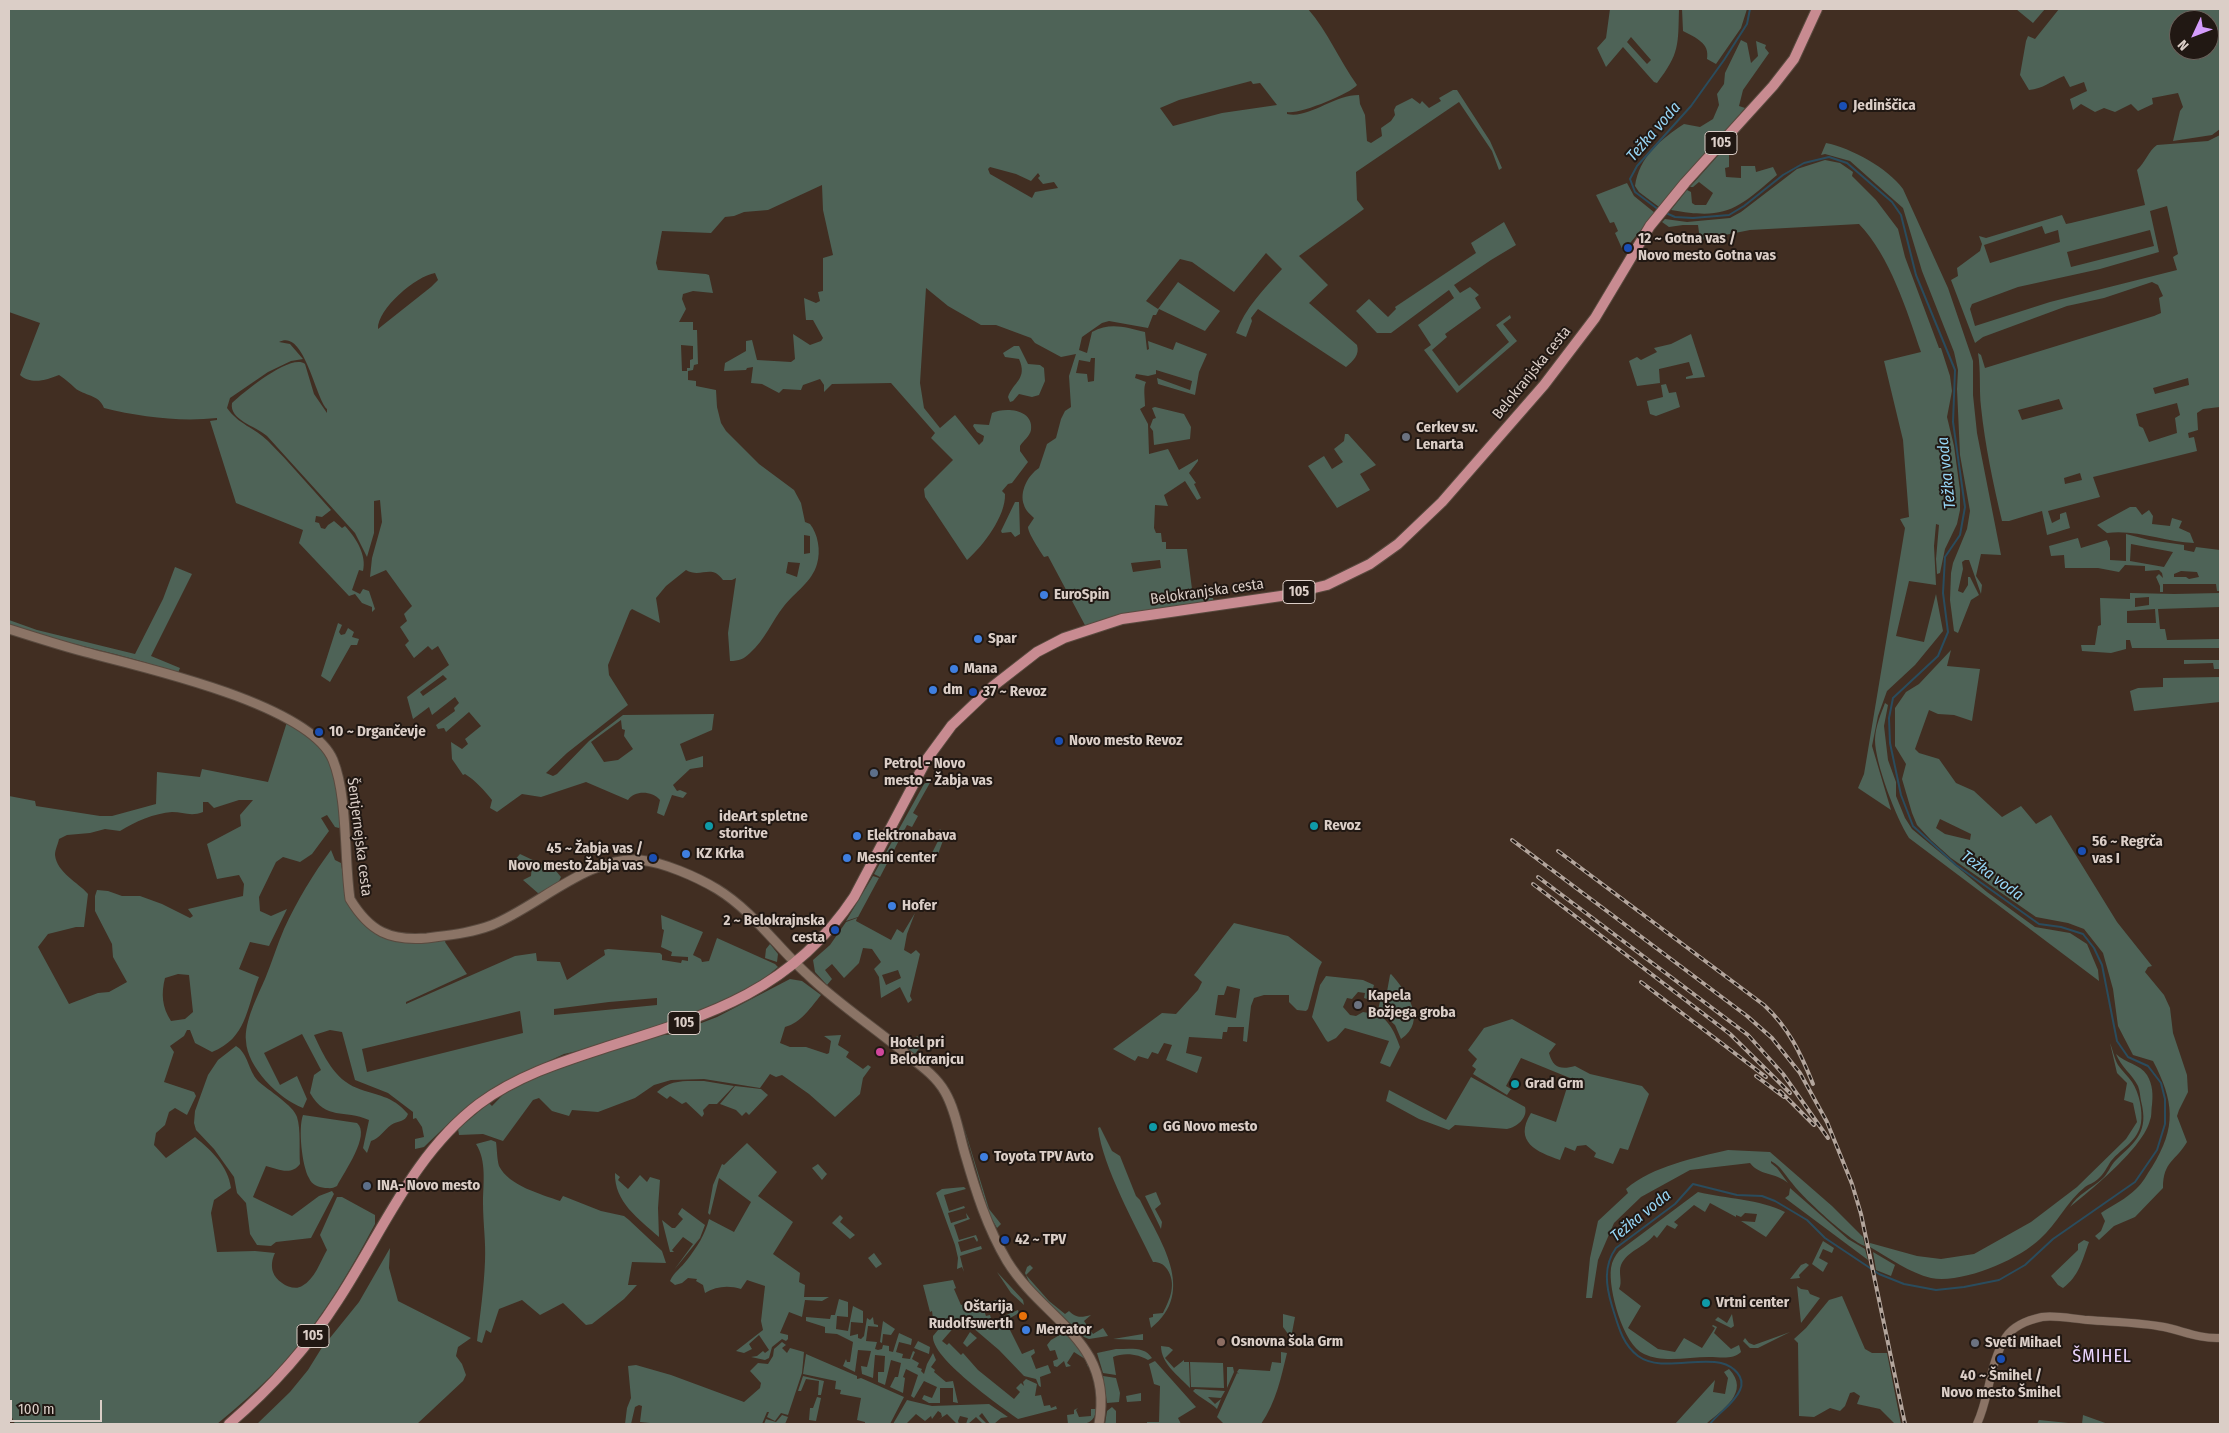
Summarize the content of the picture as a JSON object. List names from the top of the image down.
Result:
{
  "streets": {
    "main road": ["105", "Belokranjska cesta", "Šentjernejska cesta"]
  },
  "crossings": [
    ["105", "Belokranjska cesta"],
    ["105", "Šentjernejska cesta"],
    ["Belokranjska cesta", "Šentjernejska cesta"]
  ],
  "districts": ["ŠMIHEL"],
  "water": ["Težka voda"],
  "places": [
    "Jedinščica",
    "12 ~ Gotna vas / Novo mesto Gotna vas",
    "Cerkev sv. Lenarta",
    "EuroSpin",
    "Spar",
    "Mana",
    "dm",
    "37 ~ Revoz",
    "10 ~ Drgančevje",
    "Novo mesto Revoz",
    "Petrol - Novo mesto - Žabja vas",
    "ideArt spletne storitve",
    "Revoz",
    "Elektronabava",
    "56 ~ Regrča vas I",
    "KZ Krka",
    "45 ~ Žabja vas / Novo mesto Žabja vas",
    "Mesni center",
    "Hofer",
    "2 ~ Belokrajnska cesta",
    "Kapela Božjega groba",
    "Hotel pri Belokranjcu",
    "Grad Grm",
    "GG Novo mesto",
    "Toyota TPV Avto",
    "INA- Novo mesto",
    "42 ~ TPV",
    "Vrtni center",
    "Oštarija Rudolfswerth",
    "Mercator",
    "Osnovna šola Grm",
    "Sveti Mihael",
    "40 ~ Šmihel / Novo mesto Šmihel"
  ],
  "scale_bar": "100 m",
  "north": "bottom left"
}
